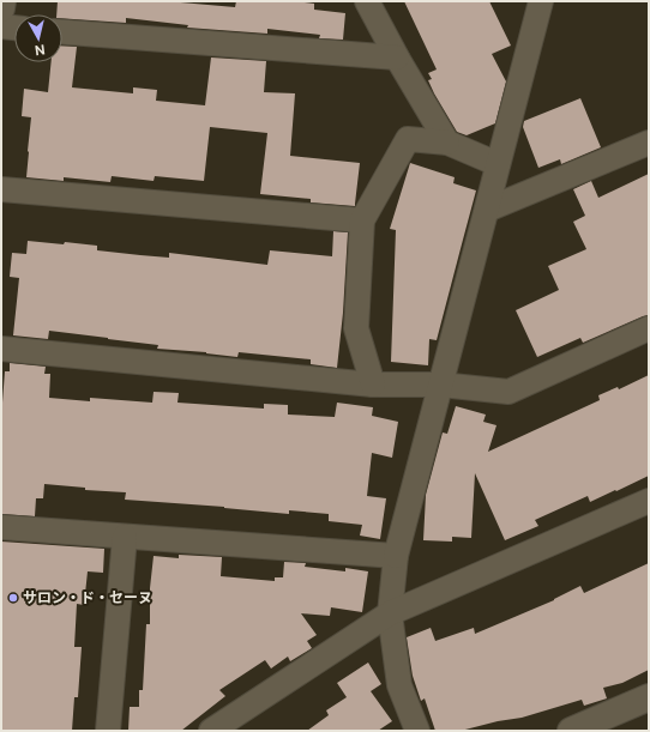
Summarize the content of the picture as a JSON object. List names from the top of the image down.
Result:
{
  "places": ["サロン・ド・セーヌ"],
  "north": "bottom"
}
